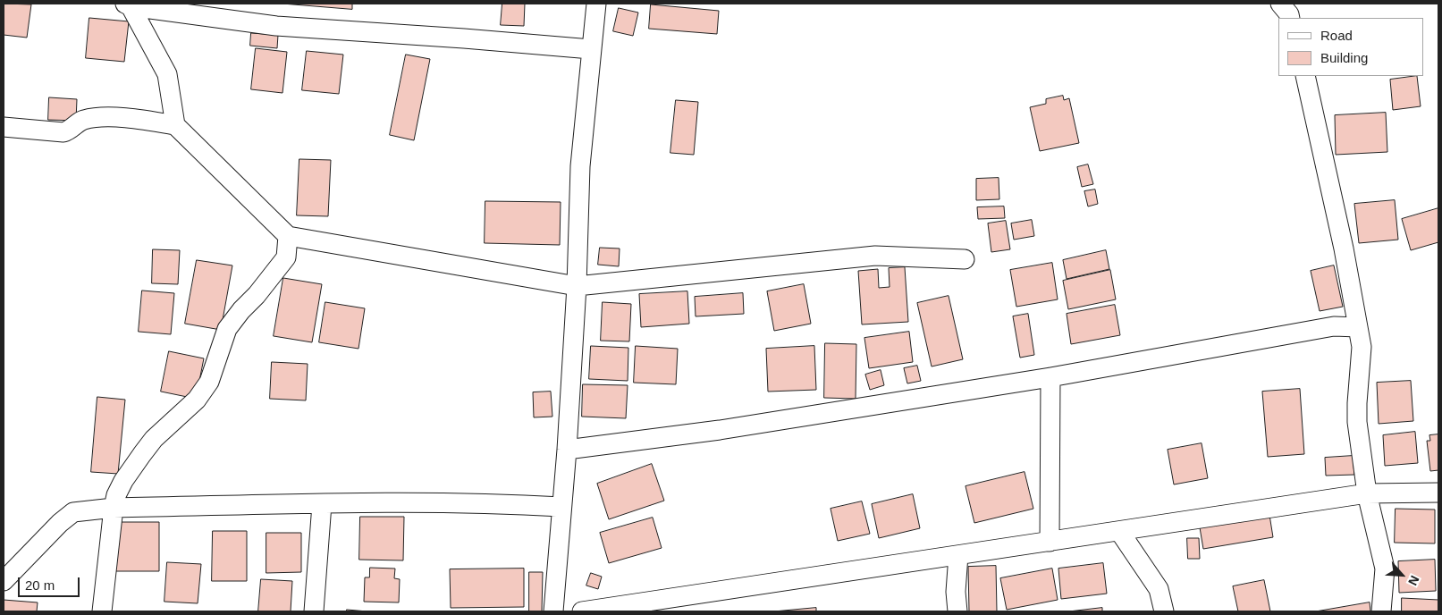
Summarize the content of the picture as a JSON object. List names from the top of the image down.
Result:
{
  "legend": ["Road", "Building"],
  "scale_bar": "20 m",
  "north": "bottom right"
}
